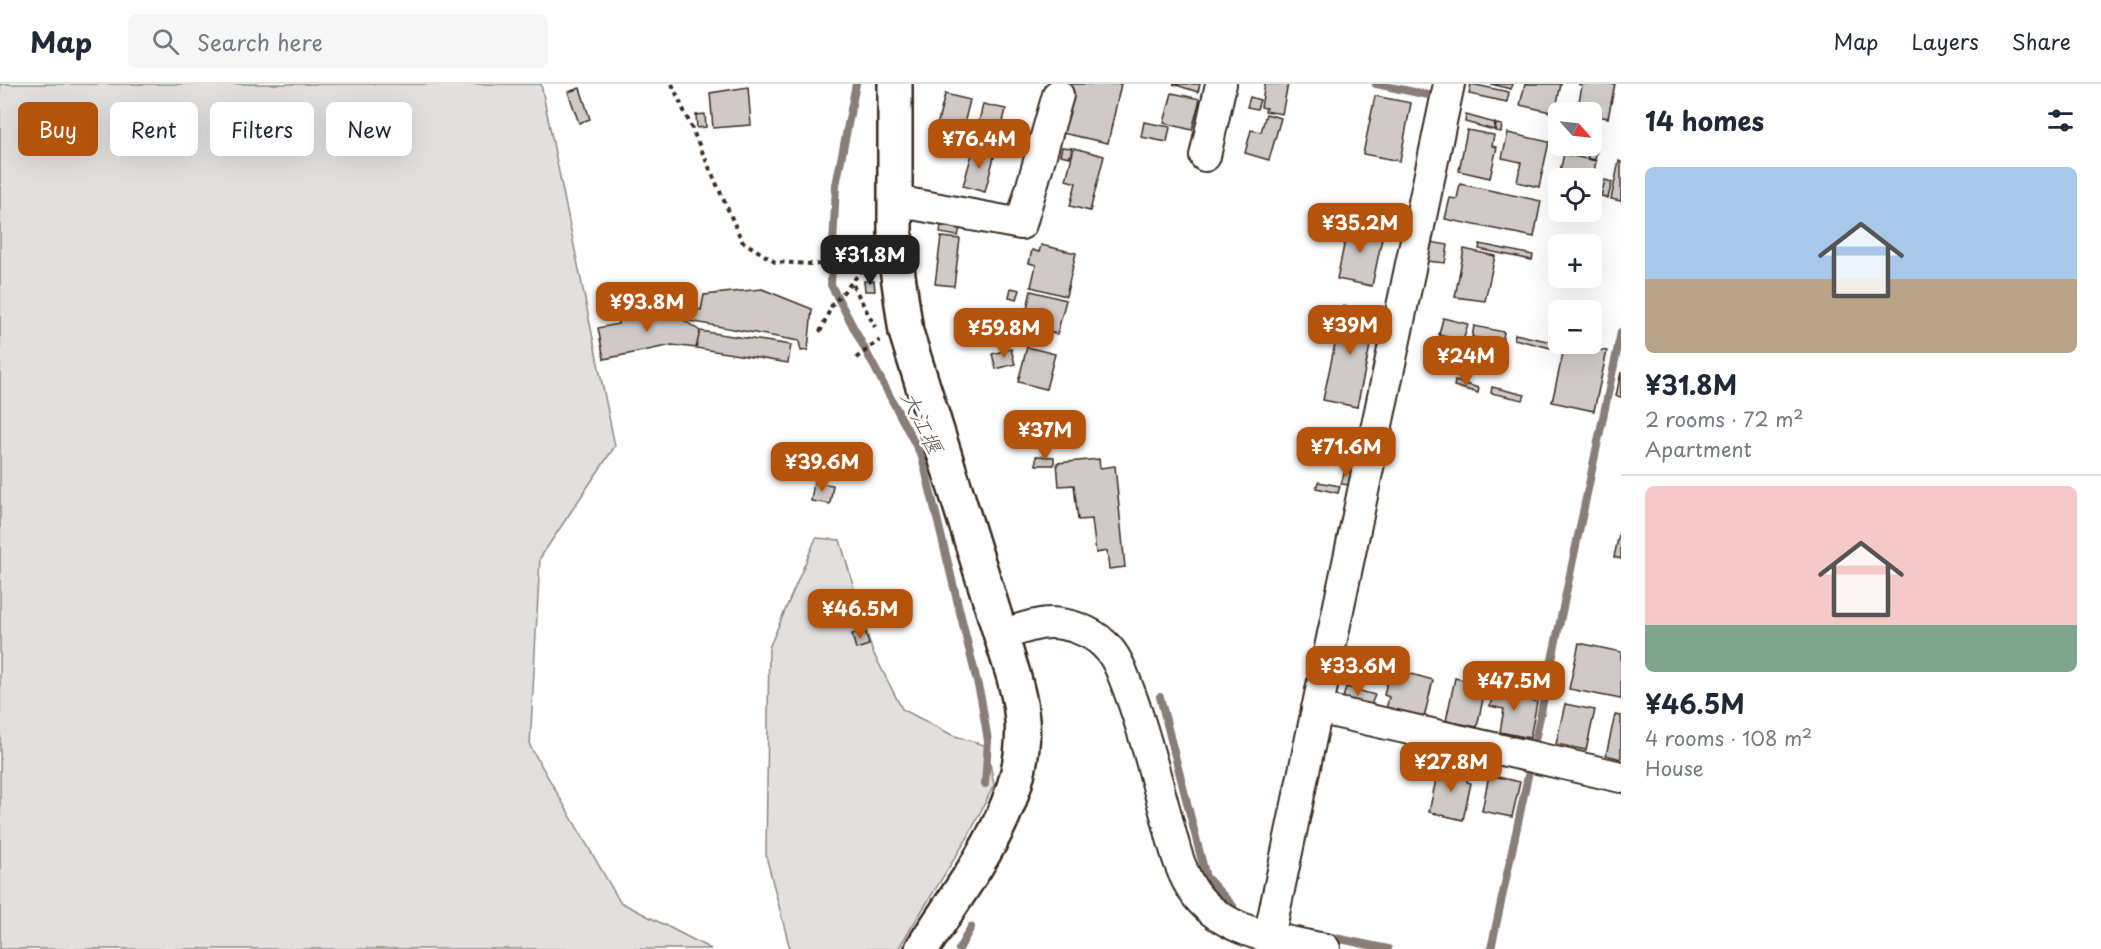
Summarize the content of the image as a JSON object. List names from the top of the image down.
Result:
{
  "water": ["大江堰"],
  "north": "bottom right",
  "page": {
    "header": "Map",
    "search": "Search here",
    "nav": ["Map", "Layers", "Share"],
    "heading": "14 homes",
    "map_buttons": ["+", "−"],
    "chip": [
      "Buy",
      "Rent",
      "Filters",
      "New"
    ],
    "price": [
      "¥76.4M",
      "¥35.2M",
      "¥31.8M",
      "¥93.8M",
      "¥39M",
      "¥59.8M",
      "¥24M",
      "¥37M",
      "¥71.6M",
      "¥39.6M",
      "¥46.5M",
      "¥33.6M",
      "¥47.5M",
      "¥27.8M"
    ],
    "list": [
      {
        "name": "¥31.8M",
        "note": "2 rooms · 72 m² · Apartment"
      },
      {
        "name": "¥46.5M",
        "note": "4 rooms · 108 m² · House"
      }
    ]
  }
}
